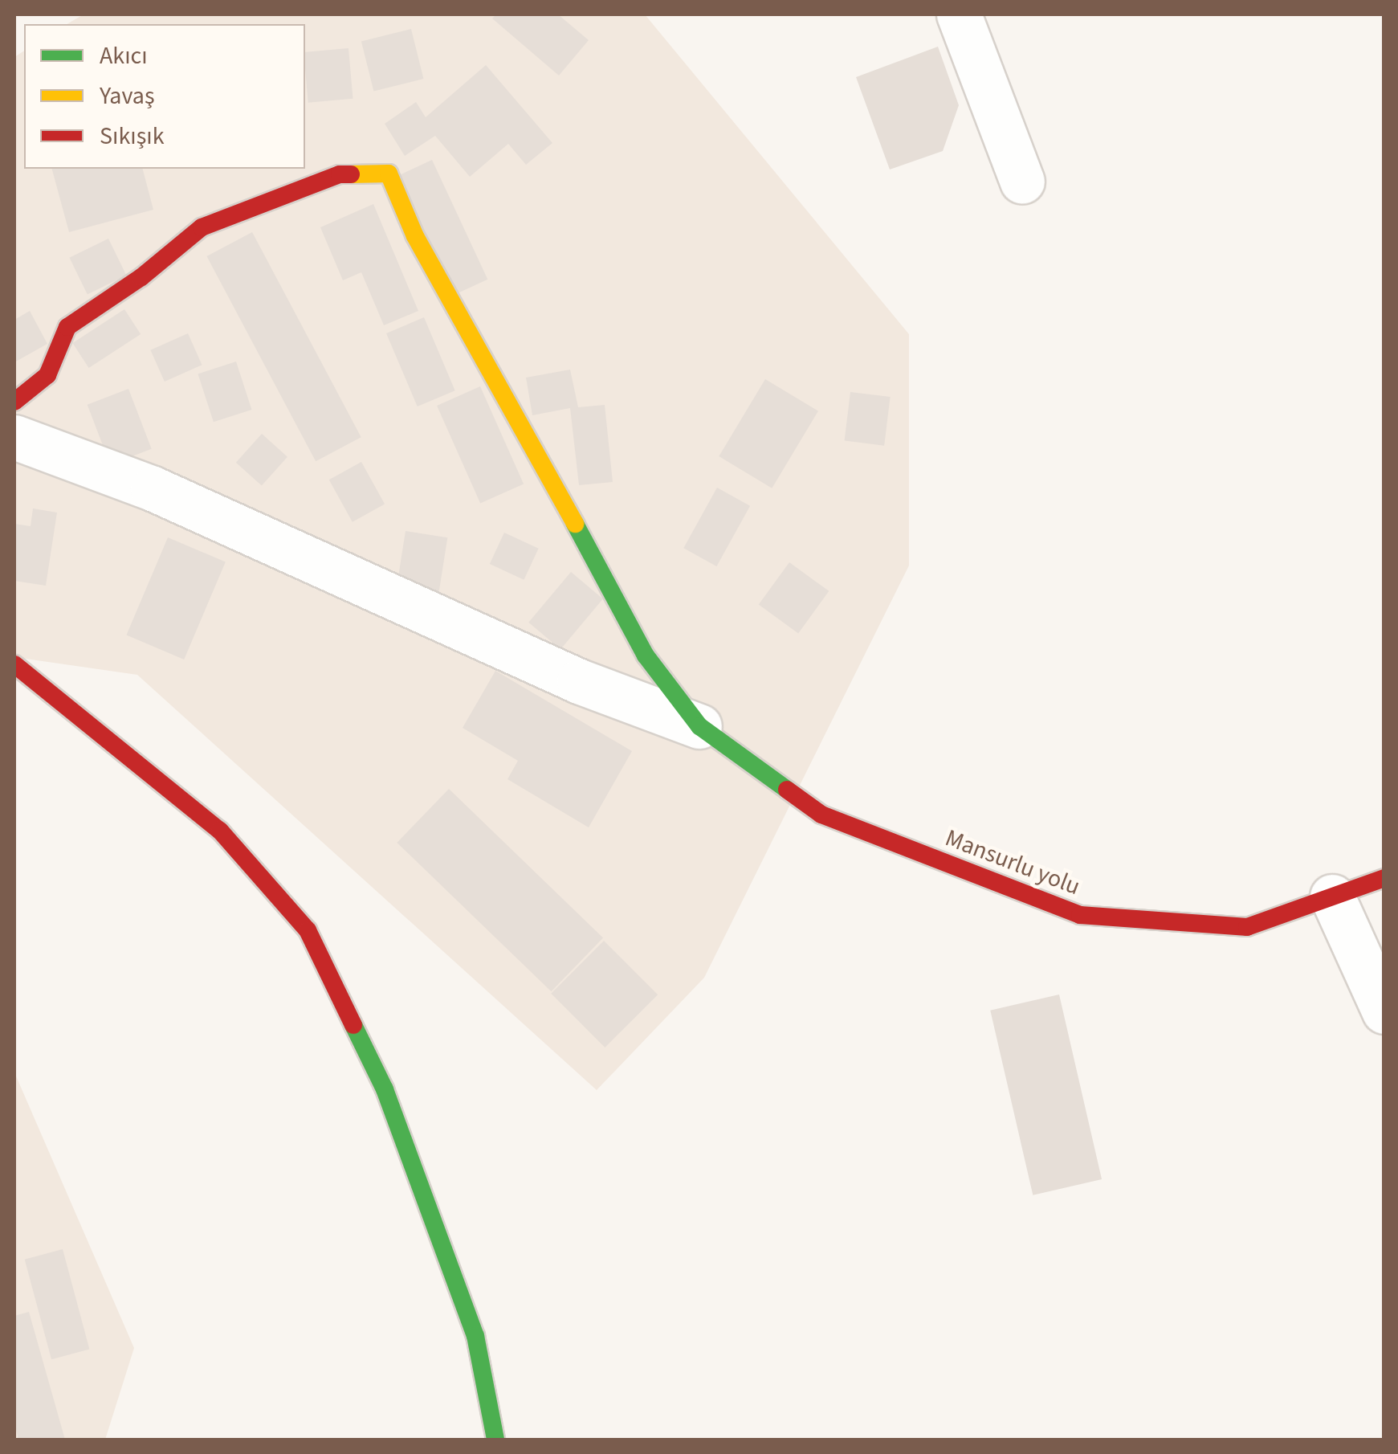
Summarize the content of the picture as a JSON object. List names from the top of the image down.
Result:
{
  "streets": {
    "street": ["Mansurlu yolu"]
  },
  "legend": ["Akıcı", "Yavaş", "Sıkışık"]
}
